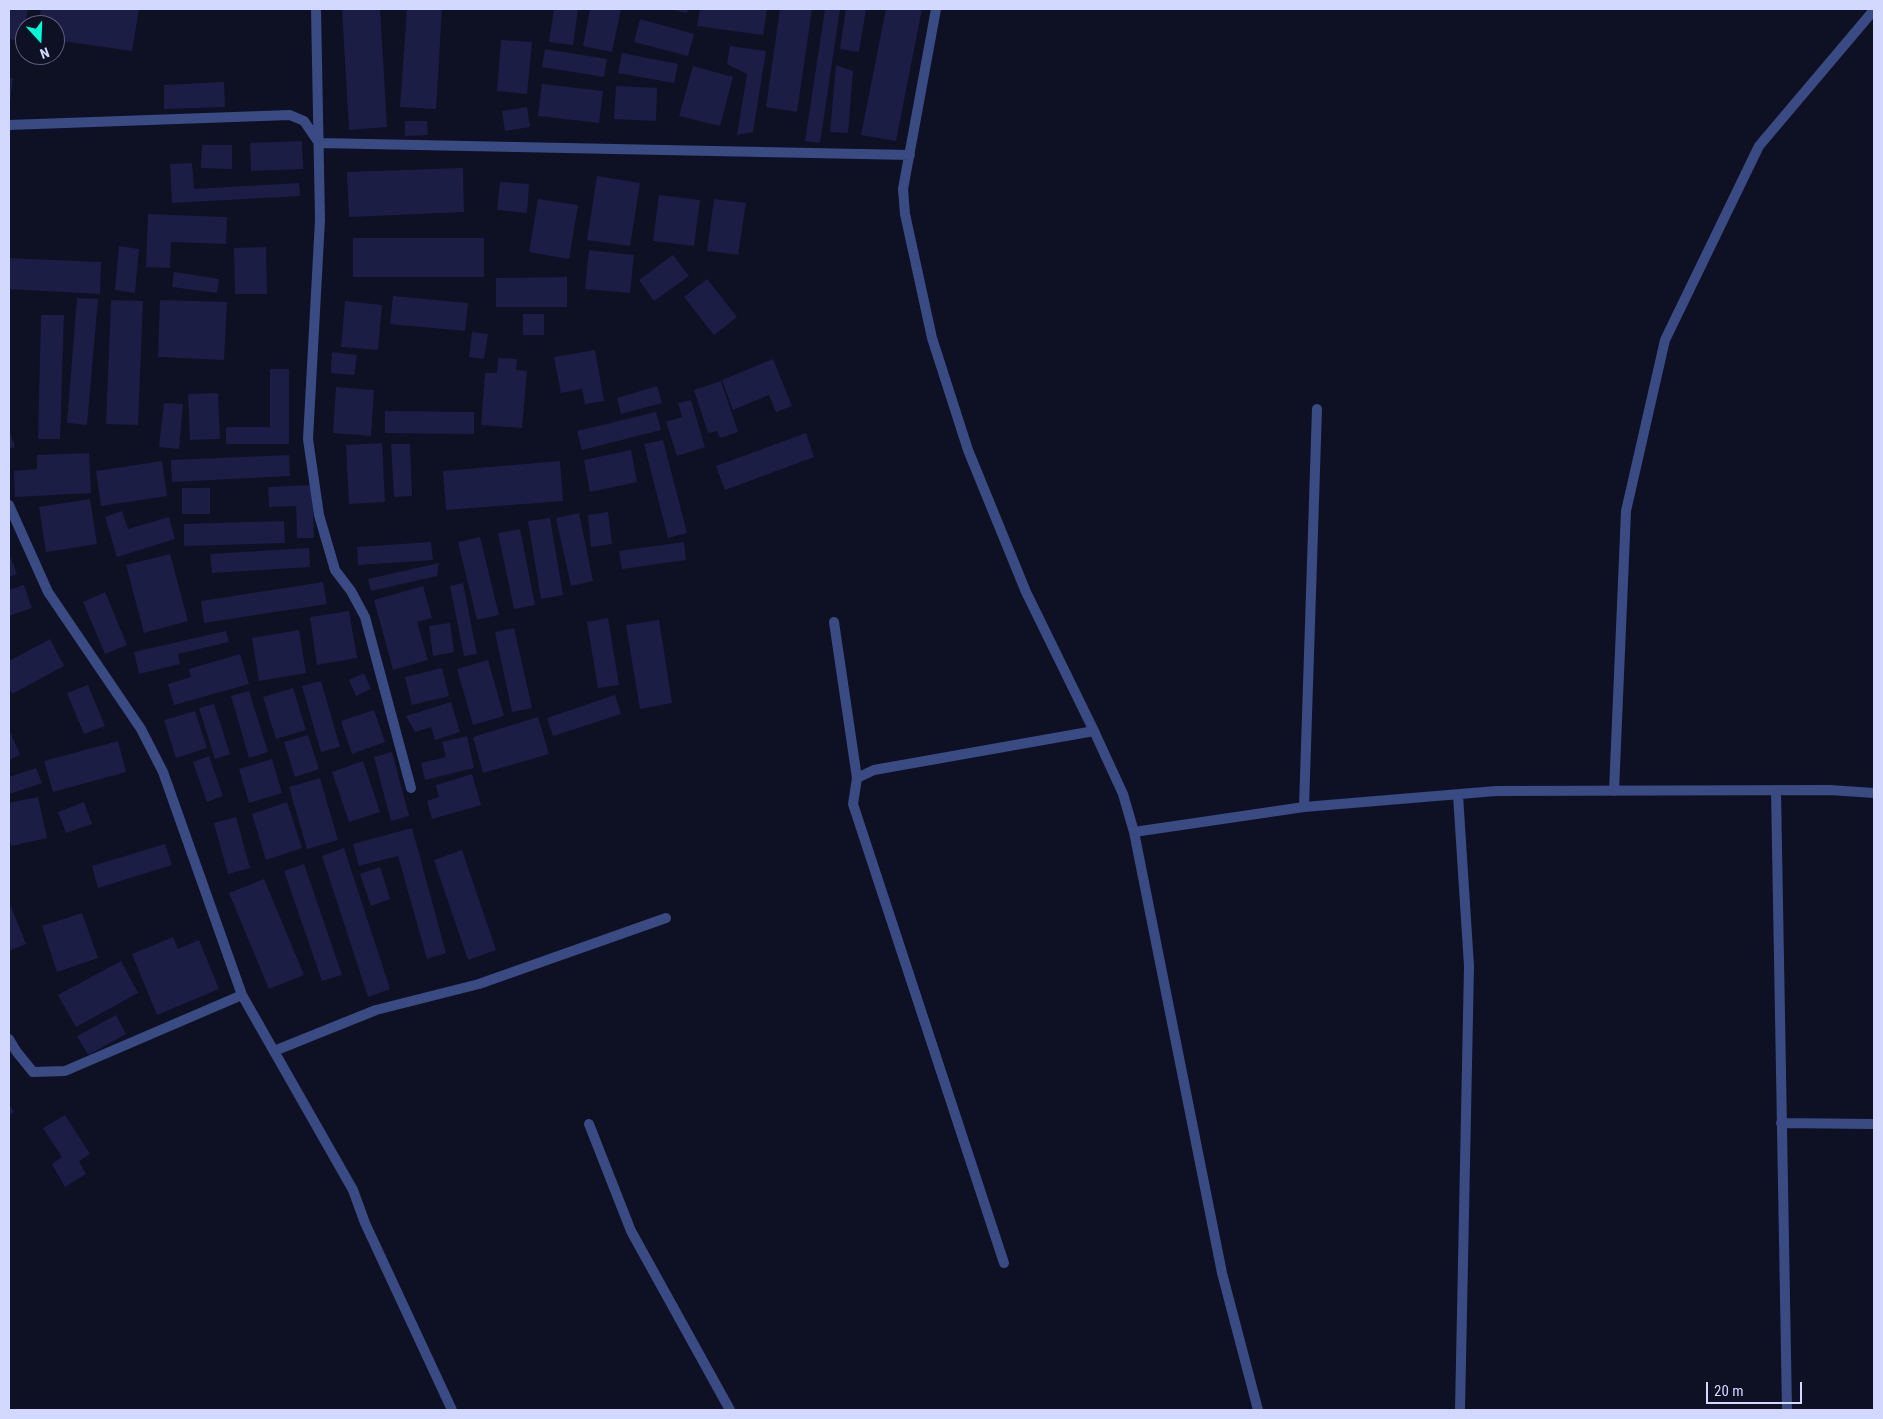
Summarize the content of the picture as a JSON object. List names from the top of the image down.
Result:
{
  "scale_bar": "20 m",
  "north": "bottom"
}
